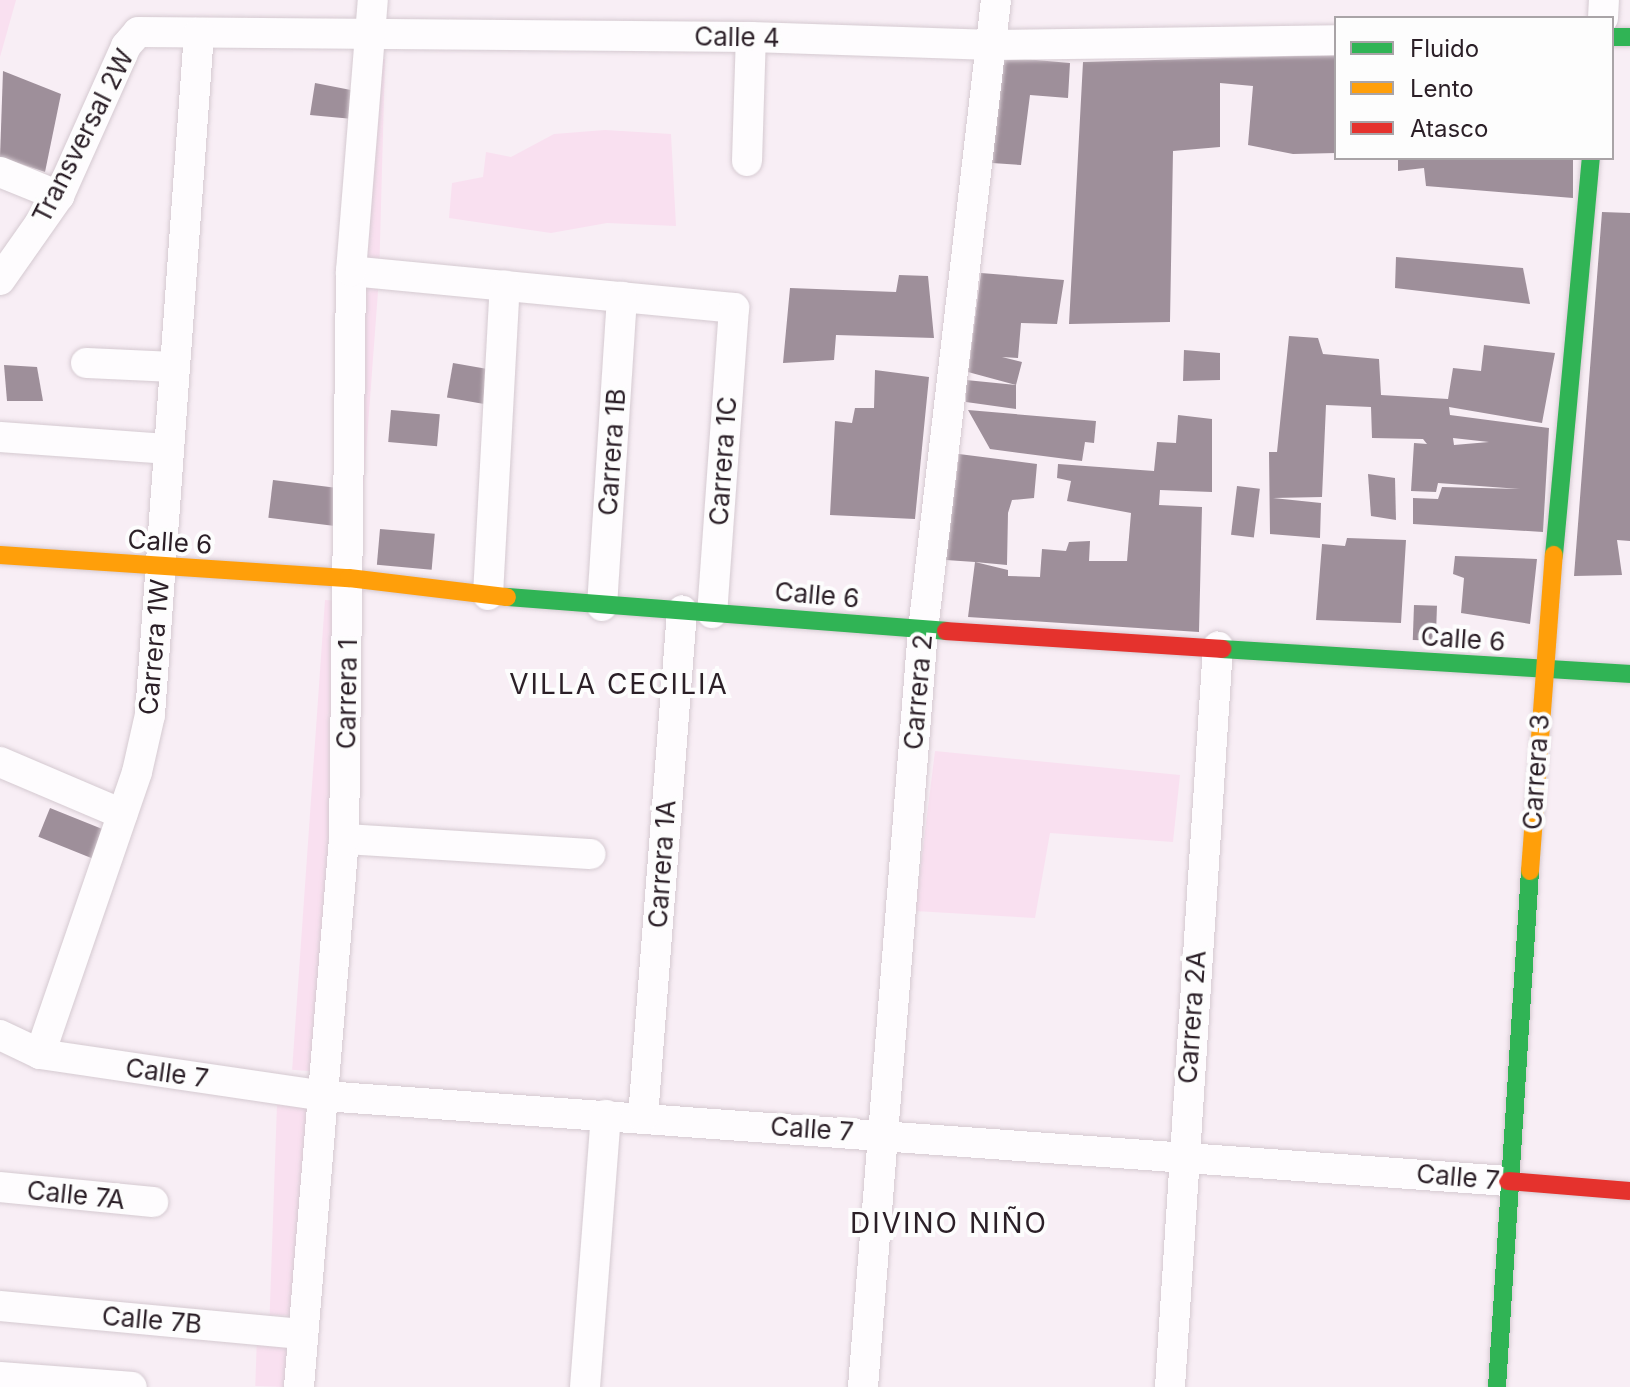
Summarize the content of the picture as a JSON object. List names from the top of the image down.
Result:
{
  "streets": {
    "street": [
      "Calle 4",
      "Transversal 2W",
      "Carrera 1B",
      "Carrera 1C",
      "Calle 6",
      "Carrera 1W",
      "Carrera 2",
      "Carrera 1",
      "Carrera 3",
      "Carrera 1A",
      "Carrera 2A",
      "Calle 7",
      "Calle 7A",
      "Calle 7B"
    ]
  },
  "crossings": [
    ["Calle 4", "Transversal 2W"],
    ["Calle 4", "Carrera 1W"],
    ["Calle 4", "Carrera 2"],
    ["Calle 4", "Carrera 1"],
    ["Carrera 1B", "Carrera 1C"],
    ["Carrera 1B", "Calle 6"],
    ["Carrera 1C", "Calle 6"],
    ["Calle 6", "Carrera 1W"],
    ["Calle 6", "Carrera 2"],
    ["Calle 6", "Carrera 1"],
    ["Calle 6", "Carrera 3"],
    ["Calle 6", "Carrera 1A"],
    ["Calle 6", "Carrera 2A"],
    ["Carrera 1W", "Calle 7"],
    ["Carrera 2", "Calle 7"],
    ["Carrera 1", "Calle 7"],
    ["Carrera 1", "Calle 7B"],
    ["Carrera 3", "Calle 7"],
    ["Carrera 1A", "Calle 7"],
    ["Carrera 2A", "Calle 7"]
  ],
  "districts": ["VILLA CECILIA", "DIVINO NIÑO"],
  "legend": ["Fluido", "Lento", "Atasco"]
}
